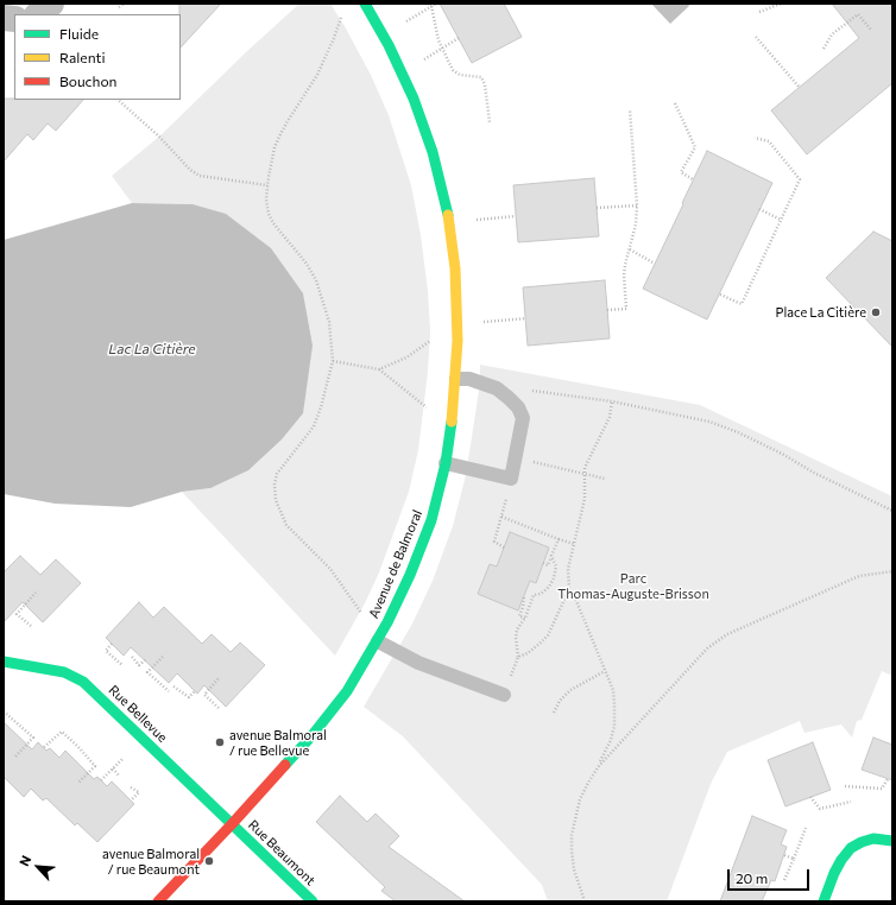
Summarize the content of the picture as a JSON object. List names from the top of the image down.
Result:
{
  "streets": {
    "street": ["Avenue de Balmoral", "Rue Bellevue", "Rue Beaumont"]
  },
  "crossings": [
    ["Avenue de Balmoral", "Rue Bellevue"],
    ["Avenue de Balmoral", "Rue Beaumont"],
    ["Rue Bellevue", "Rue Beaumont"]
  ],
  "water": ["Lac La Citière"],
  "parks": ["Parc Thomas-Auguste-Brisson"],
  "places": ["Place La Citière", "avenue Balmoral / rue Bellevue", "avenue Balmoral / rue Beaumont"],
  "legend": ["Fluide", "Ralenti", "Bouchon"],
  "scale_bar": "20 m",
  "north": "top left"
}
